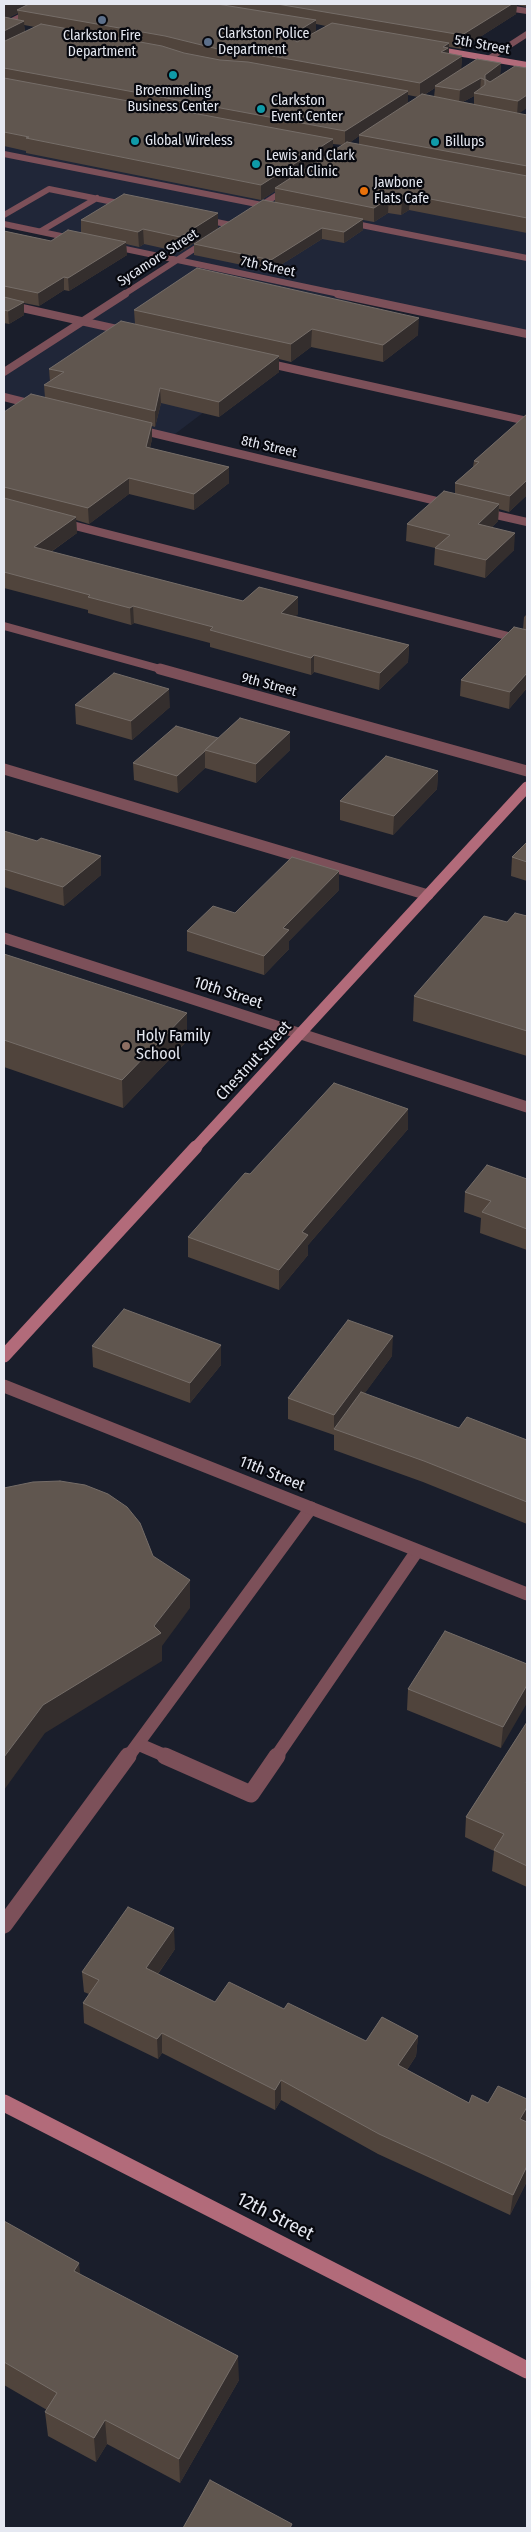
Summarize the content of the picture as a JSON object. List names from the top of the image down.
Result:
{
  "streets": {
    "street": [
      "5th Street",
      "Sycamore Street",
      "7th Street",
      "8th Street",
      "9th Street",
      "10th Street",
      "Chestnut Street",
      "11th Street",
      "12th Street"
    ]
  },
  "crossings": [
    ["Sycamore Street", "7th Street"],
    ["10th Street", "Chestnut Street"]
  ],
  "places": [
    "Clarkston Fire Department",
    "Clarkston Police Department",
    "Broemmeling Business Center",
    "Clarkston Event Center",
    "Global Wireless",
    "Billups",
    "Lewis and Clark Dental Clinic",
    "Jawbone Flats Cafe",
    "Holy Family School"
  ]
}
